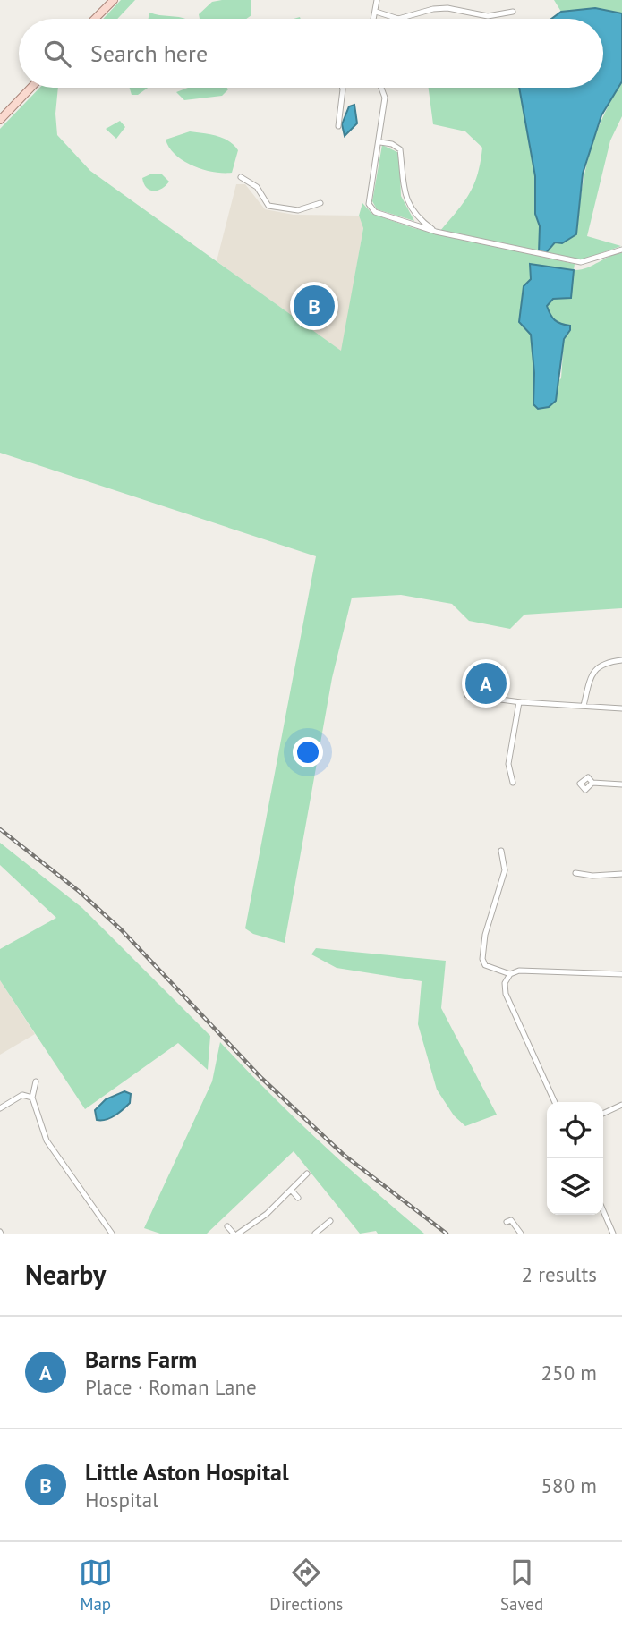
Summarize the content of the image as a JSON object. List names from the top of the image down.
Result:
{
  "page": {
    "search": "Search here",
    "pins": ["B", "A"],
    "heading": ["Nearby", "2 results"],
    "list": [
      {
        "mark": "A",
        "name": "Barns Farm",
        "note": "Place · Roman Lane",
        "value": "250 m"
      },
      {
        "mark": "B",
        "name": "Little Aston Hospital",
        "note": "Hospital",
        "value": "580 m"
      }
    ],
    "nav": ["Map", "Directions", "Saved"]
  }
}
